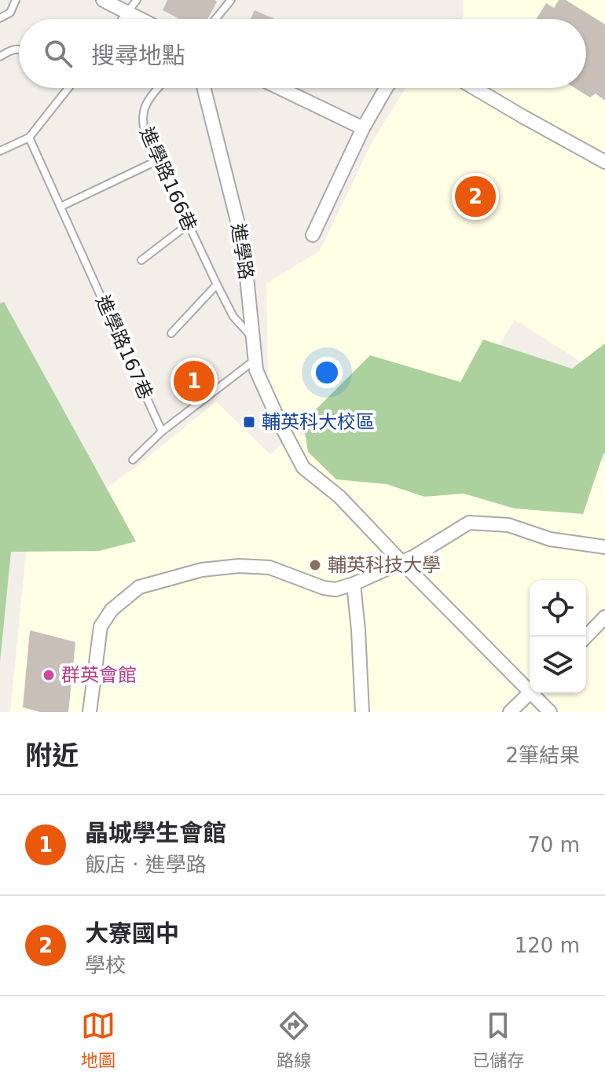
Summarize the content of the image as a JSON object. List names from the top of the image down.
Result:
{
  "streets": {
    "street": ["進學路"],
    "lane": ["進學路166巷", "進學路167巷"]
  },
  "crossings": [
    ["進學路166巷", "進學路"]
  ],
  "places": {
    "transit": ["輔英科大校區"],
    "other": ["輔英科技大學", "群英會館"]
  },
  "page": {
    "search": "搜尋地點",
    "pins": ["2", "1"],
    "heading": ["附近", "2筆結果"],
    "list": [
      {
        "mark": "1",
        "name": "晶城學生會館",
        "note": "飯店 · 進學路",
        "value": "70 m"
      },
      {
        "mark": "2",
        "name": "大寮國中",
        "note": "學校",
        "value": "120 m"
      }
    ],
    "nav": ["地圖", "路線", "已儲存"]
  }
}
